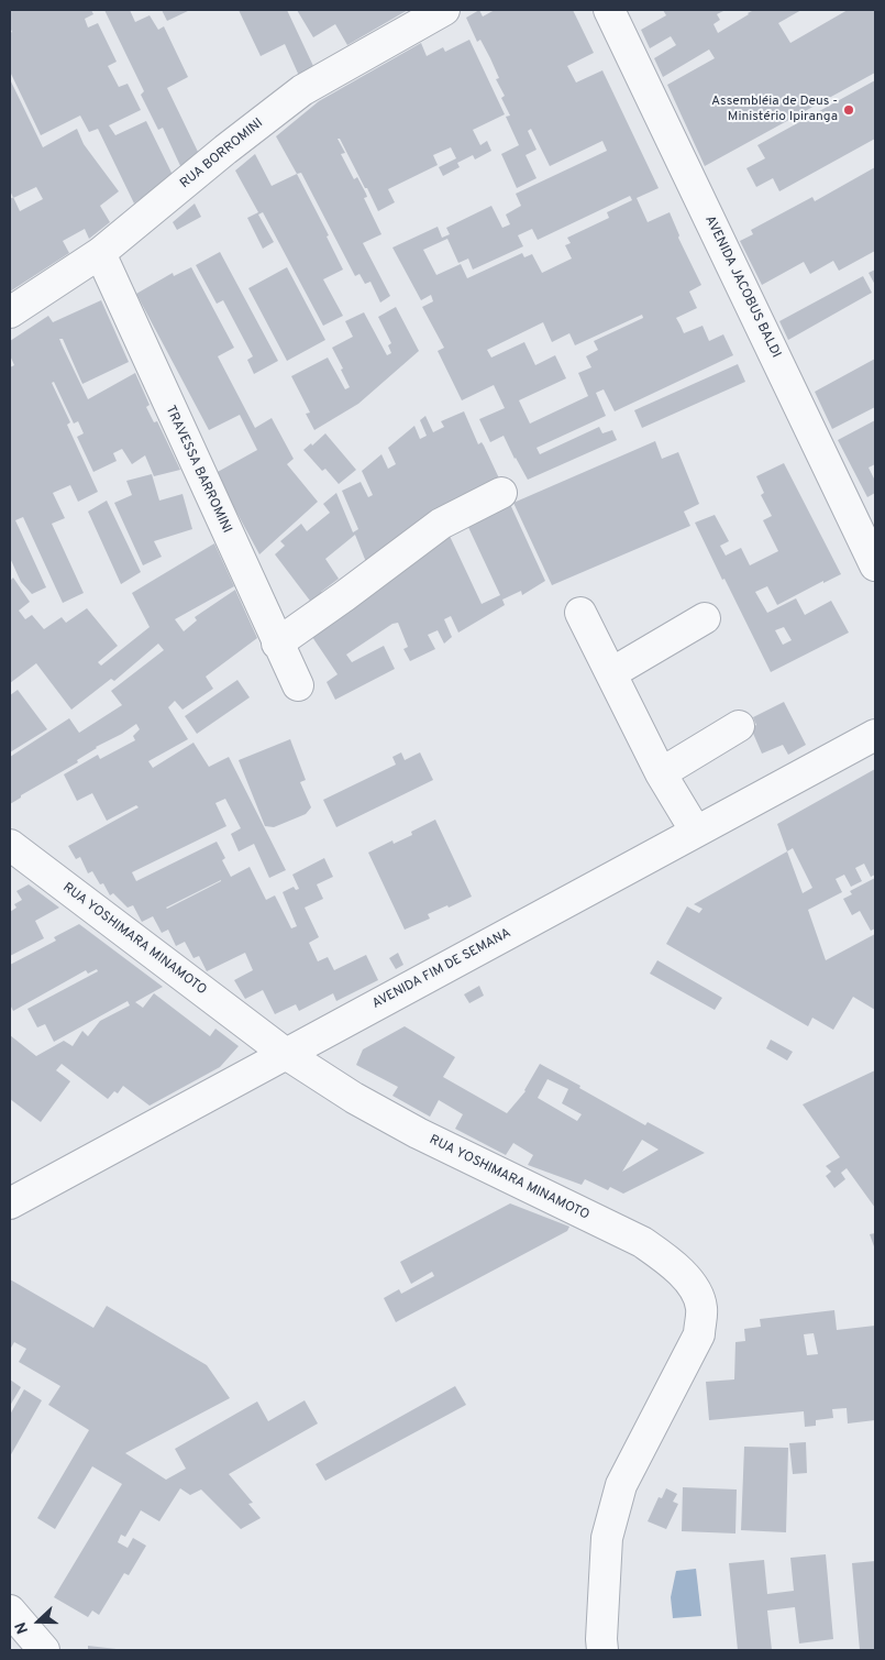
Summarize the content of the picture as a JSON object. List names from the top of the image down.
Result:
{
  "streets": {
    "street": [
      "RUA BORROMINI",
      "AVENIDA JACOBUS BALDI",
      "TRAVESSA BARROMINI",
      "RUA YOSHIMARA MINAMOTO",
      "AVENIDA FIM DE SEMANA"
    ]
  },
  "crossings": [
    ["RUA BORROMINI", "TRAVESSA BARROMINI"],
    ["RUA YOSHIMARA MINAMOTO", "AVENIDA FIM DE SEMANA"]
  ],
  "places": ["Assembléia de Deus - Ministério Ipiranga"],
  "north": "left"
}
